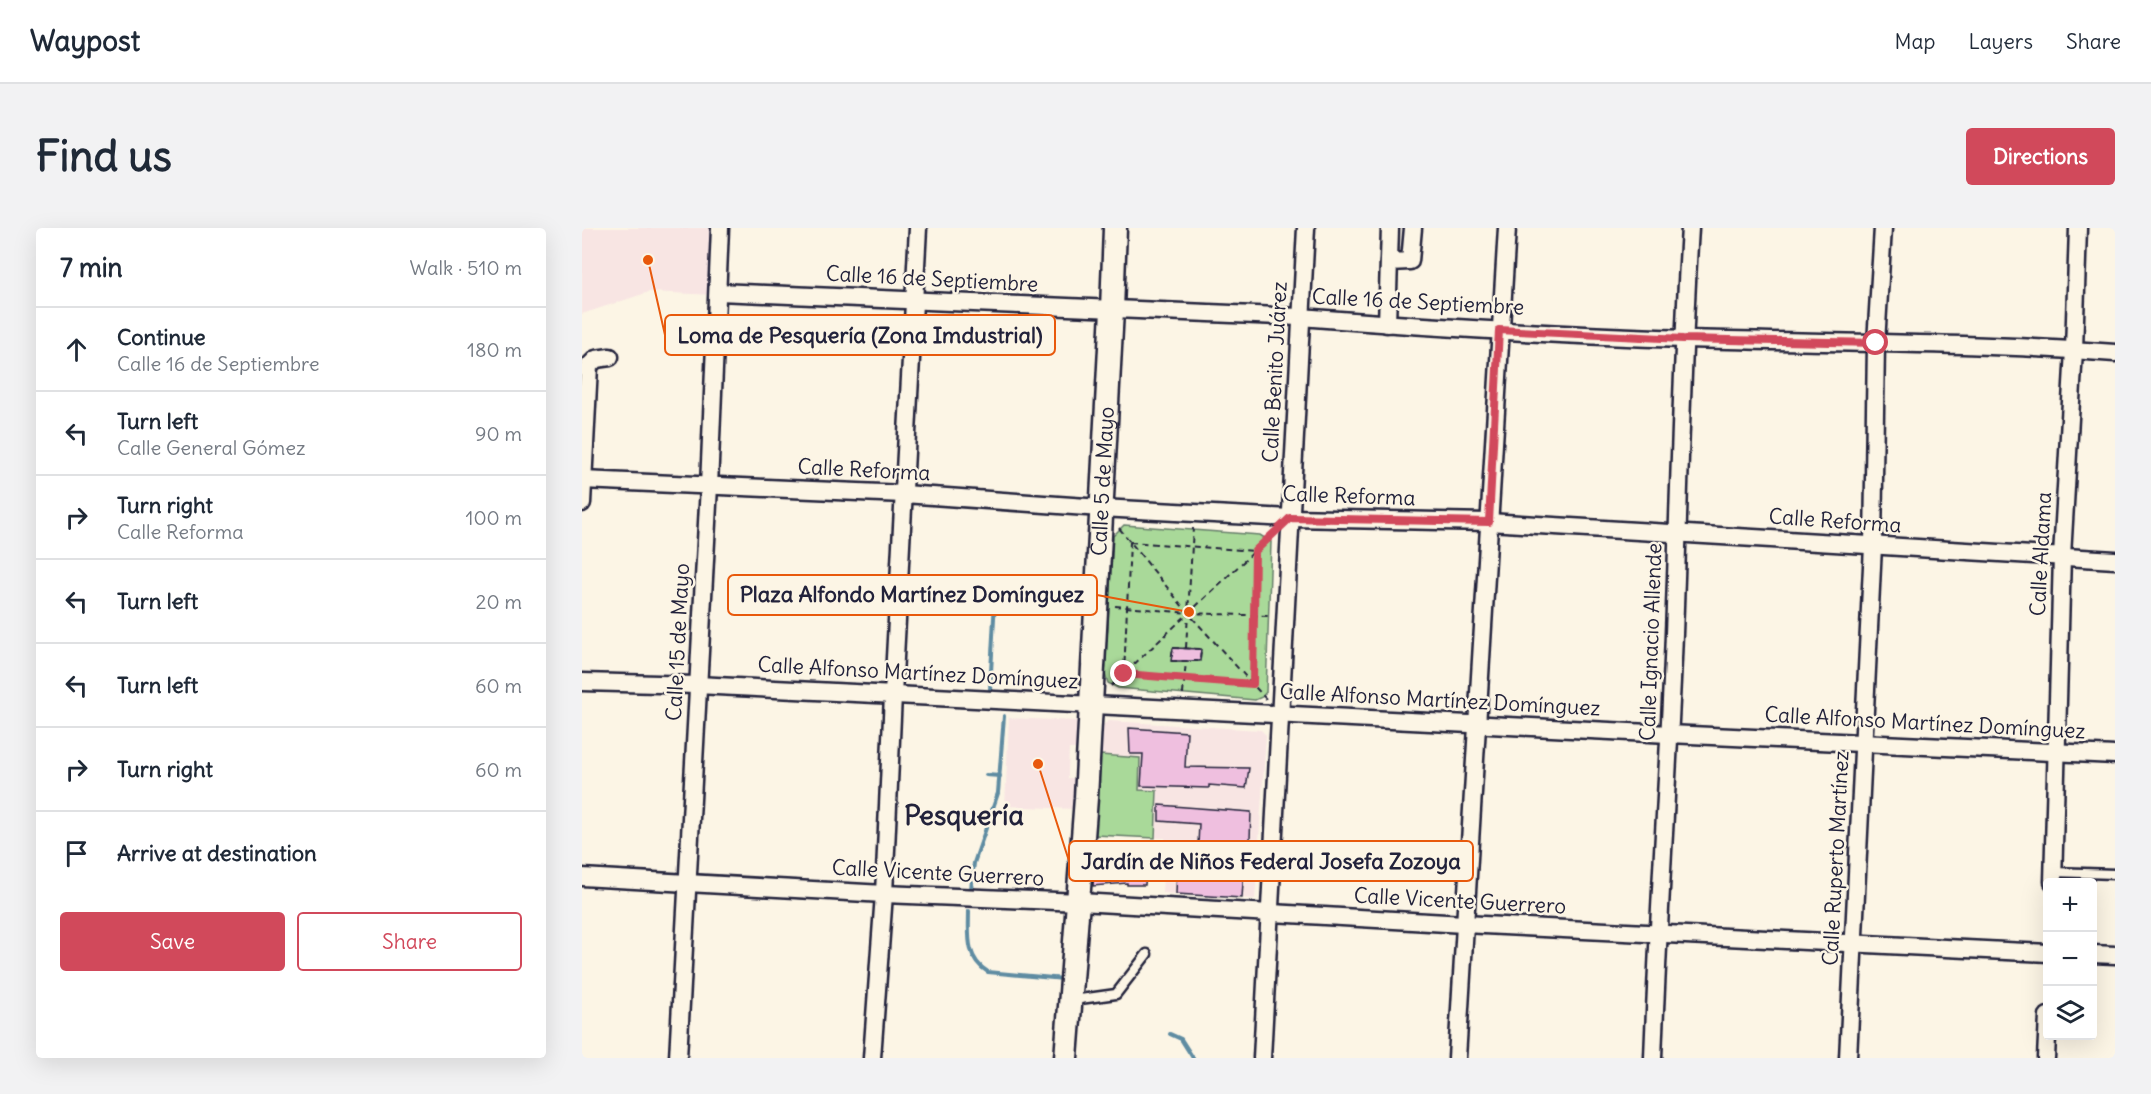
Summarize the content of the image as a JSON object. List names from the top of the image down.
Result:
{
  "streets": {
    "street": [
      "Calle 16 de Septiembre",
      "Calle Benito Juárez",
      "Calle Reforma",
      "Calle 5 de Mayo",
      "Calle Aldama",
      "Calle 15 de Mayo",
      "Calle Ignacio Allende",
      "Calle Alfonso Martínez Domínguez",
      "Calle Ruperto Martínez",
      "Calle Vicente Guerrero"
    ]
  },
  "crossings": [
    ["Calle 16 de Septiembre", "Calle Benito Juárez"],
    ["Calle 16 de Septiembre", "Calle 5 de Mayo"],
    ["Calle 16 de Septiembre", "Calle Aldama"],
    ["Calle 16 de Septiembre", "Calle 15 de Mayo"],
    ["Calle 16 de Septiembre", "Calle Ignacio Allende"],
    ["Calle 16 de Septiembre", "Calle Ruperto Martínez"],
    ["Calle Benito Juárez", "Calle Reforma"],
    ["Calle Benito Juárez", "Calle Alfonso Martínez Domínguez"],
    ["Calle Benito Juárez", "Calle Vicente Guerrero"],
    ["Calle Reforma", "Calle 5 de Mayo"],
    ["Calle Reforma", "Calle Aldama"],
    ["Calle Reforma", "Calle 15 de Mayo"],
    ["Calle Reforma", "Calle Ignacio Allende"],
    ["Calle Reforma", "Calle Ruperto Martínez"],
    ["Calle 5 de Mayo", "Calle Alfonso Martínez Domínguez"],
    ["Calle 5 de Mayo", "Calle Vicente Guerrero"],
    ["Calle Aldama", "Calle Alfonso Martínez Domínguez"],
    ["Calle 15 de Mayo", "Calle Alfonso Martínez Domínguez"],
    ["Calle 15 de Mayo", "Calle Vicente Guerrero"],
    ["Calle Ignacio Allende", "Calle Alfonso Martínez Domínguez"],
    ["Calle Ignacio Allende", "Calle Vicente Guerrero"],
    ["Calle Alfonso Martínez Domínguez", "Calle Ruperto Martínez"],
    ["Calle Ruperto Martínez", "Calle Vicente Guerrero"]
  ],
  "districts": ["Pesquería"],
  "places": ["Loma de Pesquería (Zona Imdustrial)", "Plaza Alfondo Martínez Domínguez", "Jardín de Niños Federal Josefa Zozoya"],
  "page": {
    "header": "Waypost",
    "nav": ["Map", "Layers", "Share"],
    "buttons": [
      "Directions",
      ["Save", "Share"]
    ],
    "title": "Find us",
    "heading": ["7 min", "Walk · 510 m"],
    "list": [
      ["Continue", "Calle 16 de Septiembre", "180 m"],
      ["Turn left", "Calle General Gómez", "90 m"],
      ["Turn right", "Calle Reforma", "100 m"],
      ["Turn left", "20 m"],
      ["Turn left", "60 m"],
      ["Turn right", "60 m"],
      "Arrive at destination"
    ],
    "map_buttons": ["+", "−"]
  }
}
